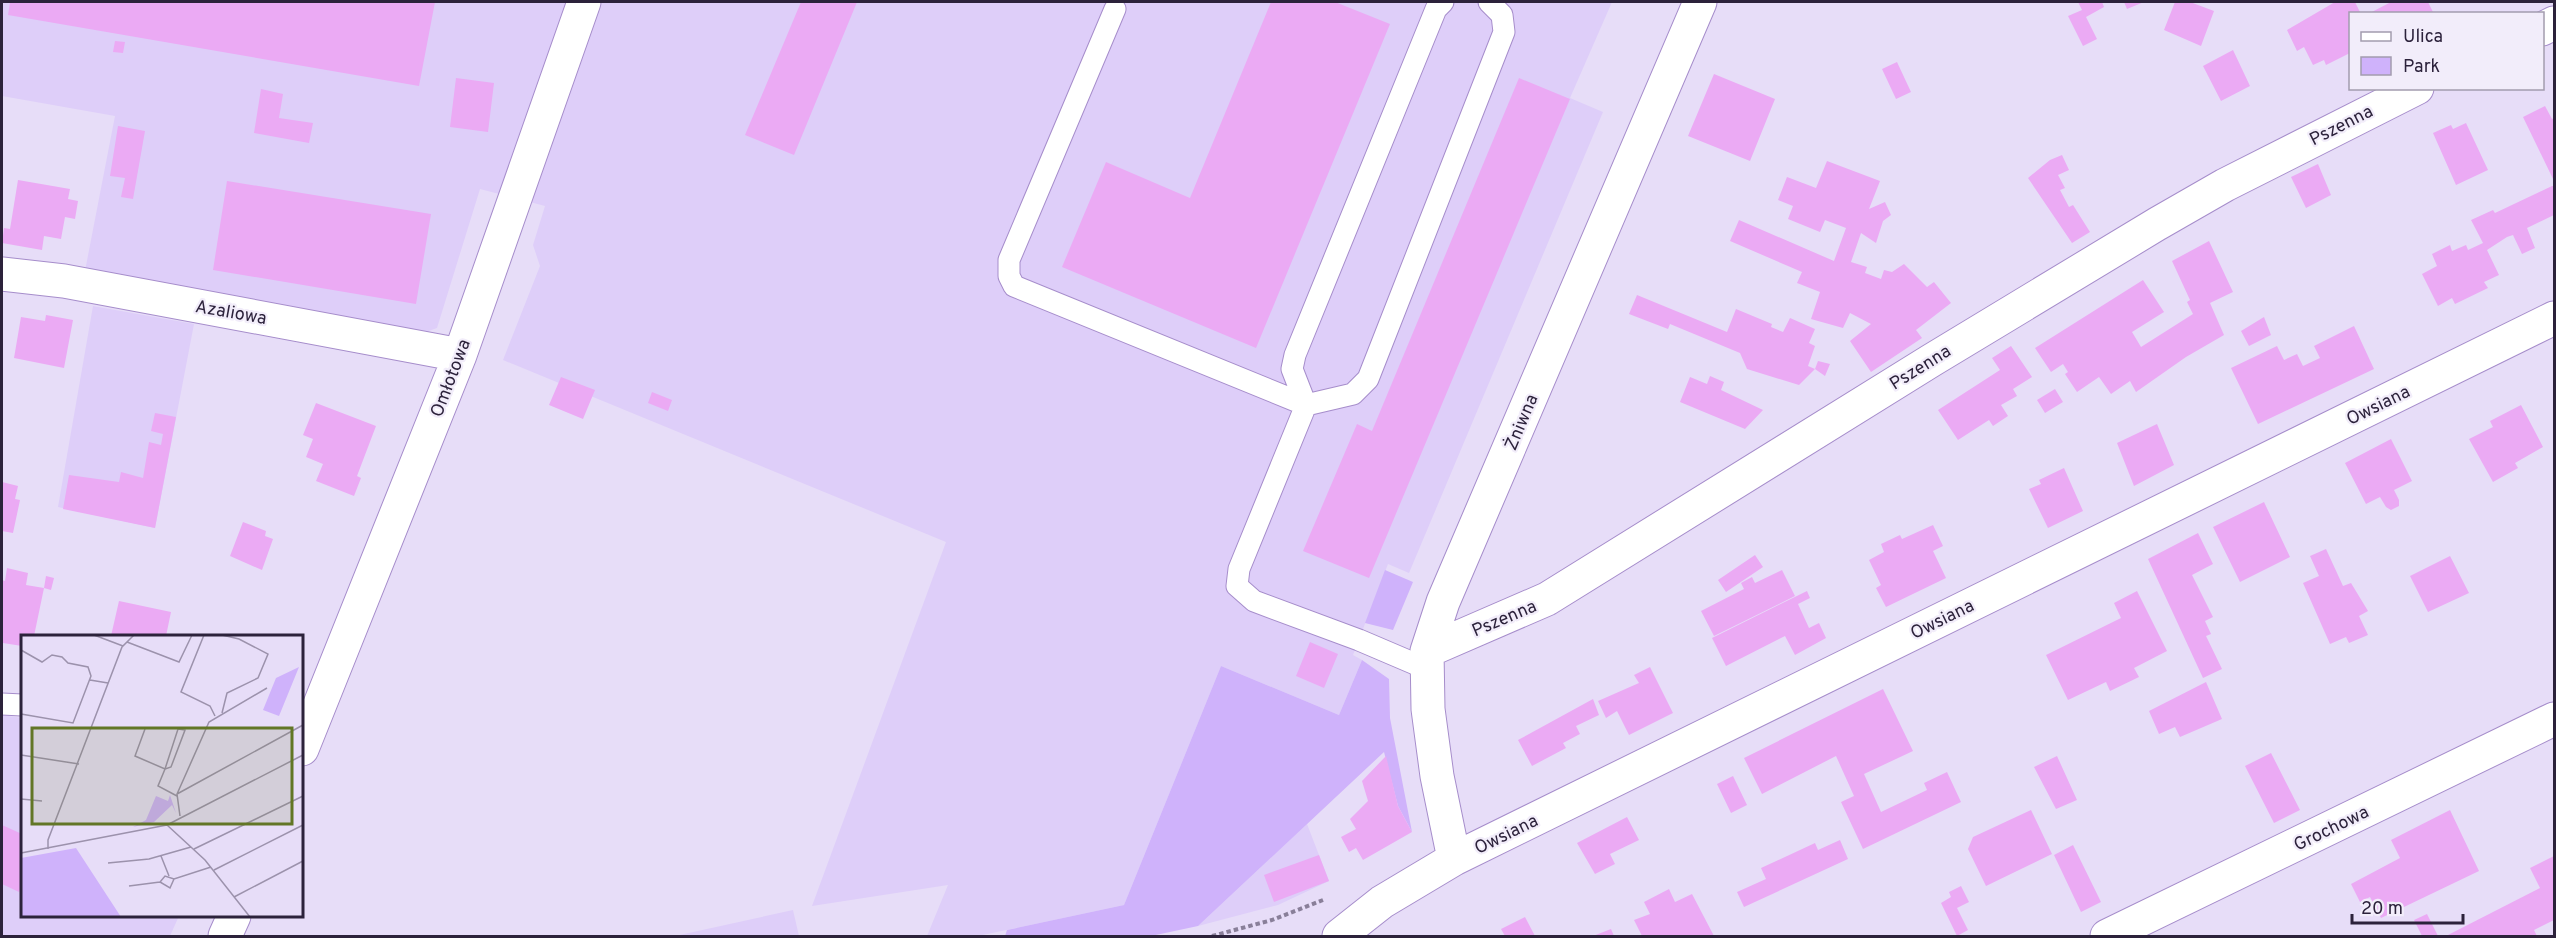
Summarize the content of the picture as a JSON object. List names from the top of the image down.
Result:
{
  "streets": {
    "street": [
      "Pszenna",
      "Azaliowa",
      "Omłotowa",
      "Owsiana",
      "Żniwna",
      "Grochowa"
    ]
  },
  "crossings": [
    ["Pszenna", "Żniwna"],
    ["Azaliowa", "Omłotowa"],
    ["Owsiana", "Żniwna"]
  ],
  "legend": ["Ulica", "Park"],
  "scale_bar": "20 m"
}
